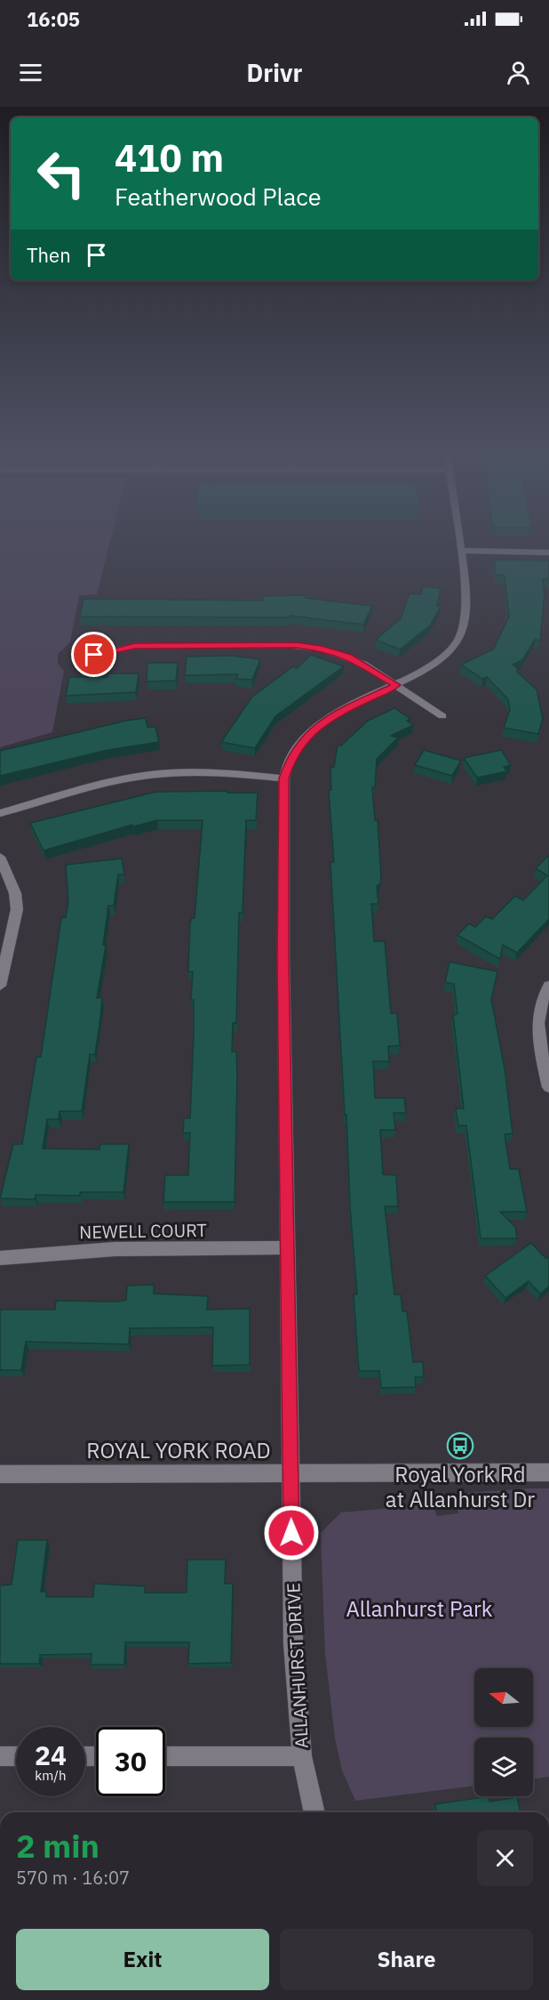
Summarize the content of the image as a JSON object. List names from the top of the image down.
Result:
{
  "streets": {
    "street": ["NEWELL COURT", "ROYAL YORK ROAD", "ALLANHURST DRIVE"]
  },
  "crossings": [
    ["NEWELL COURT", "ALLANHURST DRIVE"],
    ["ROYAL YORK ROAD", "ALLANHURST DRIVE"]
  ],
  "parks": ["Allanhurst Park"],
  "places": {
    "bus stop": ["Royal York Rd at Allanhurst Dr"]
  },
  "north": "left",
  "page": {
    "status": "16:05",
    "header": "Drivr",
    "turn": ["410 m", "Featherwood Place"],
    "then": "Then",
    "speed": "24 km/h",
    "limit": "30",
    "heading": ["2 min", "570 m · 16:07"],
    "buttons": ["Exit", "Share"]
  }
}
